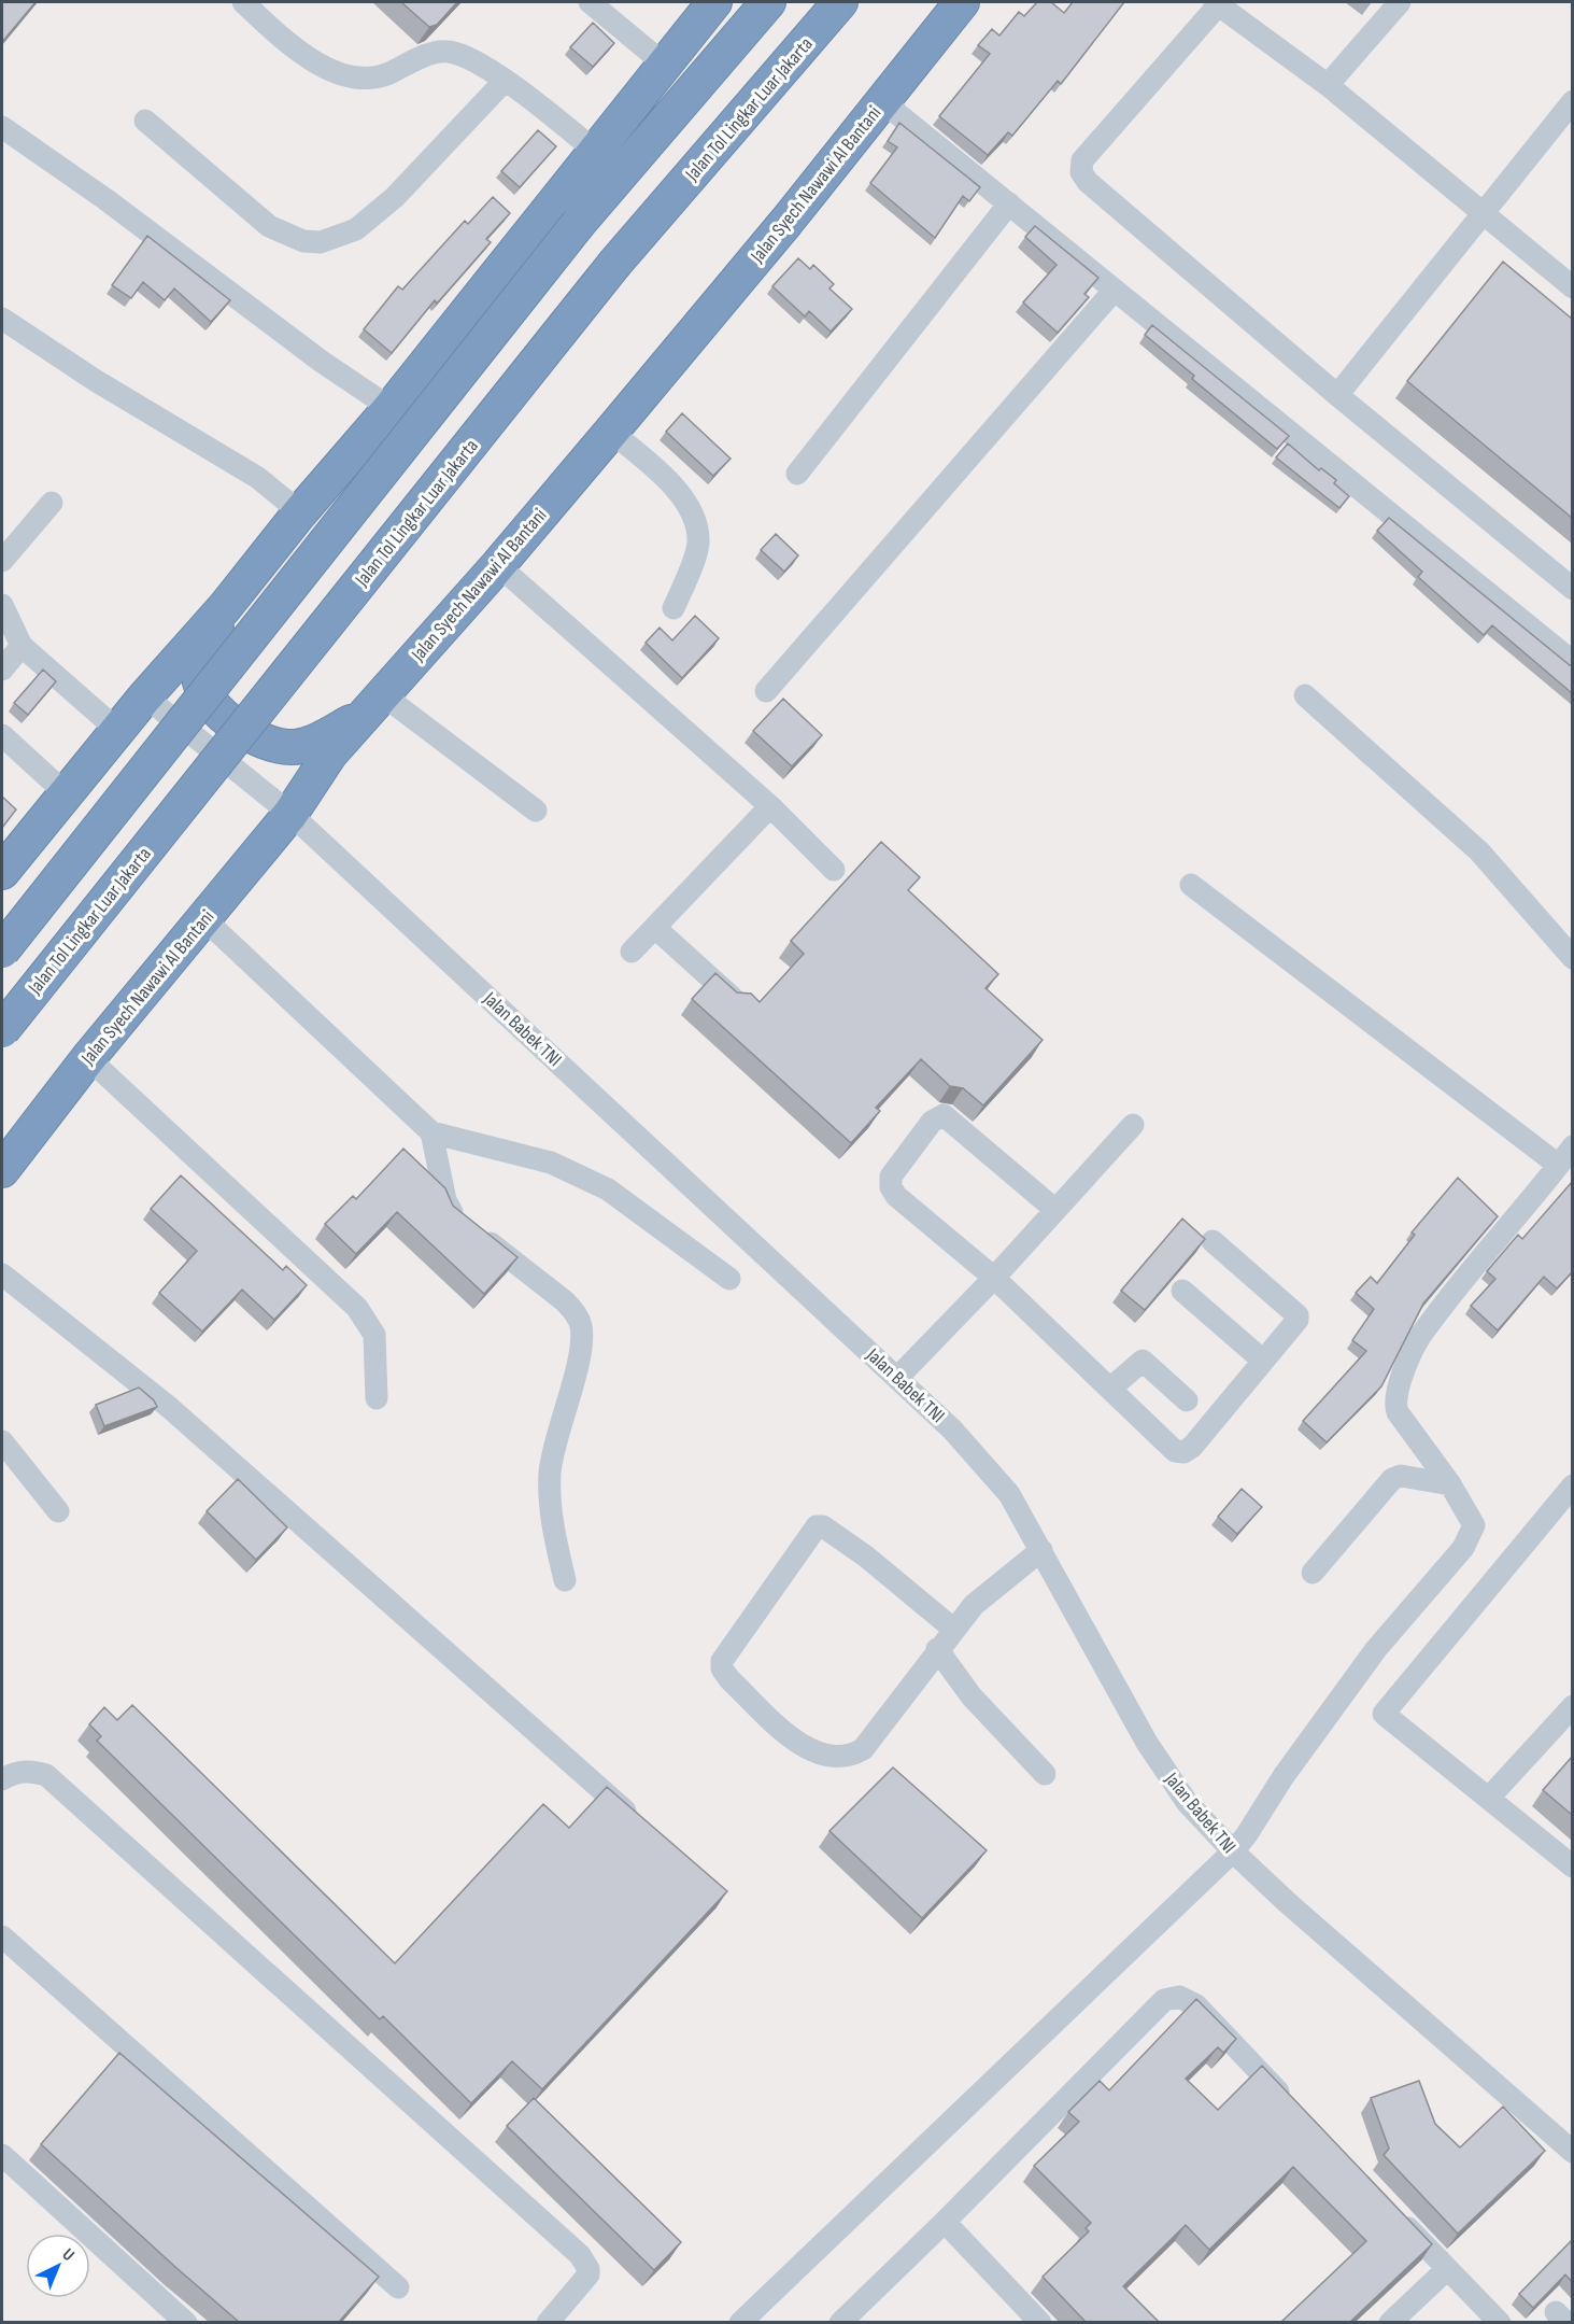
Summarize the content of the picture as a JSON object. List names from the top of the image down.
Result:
{
  "streets": {
    "highway": ["Jalan Tol Lingkar Luar Jakarta", "Jalan Syech Nawawi Al Bantani"],
    "street": ["Jalan Babek TNI"]
  },
  "crossings": [
    ["Jalan Syech Nawawi Al Bantani", "Jalan Babek TNI"]
  ],
  "north": "top right"
}
